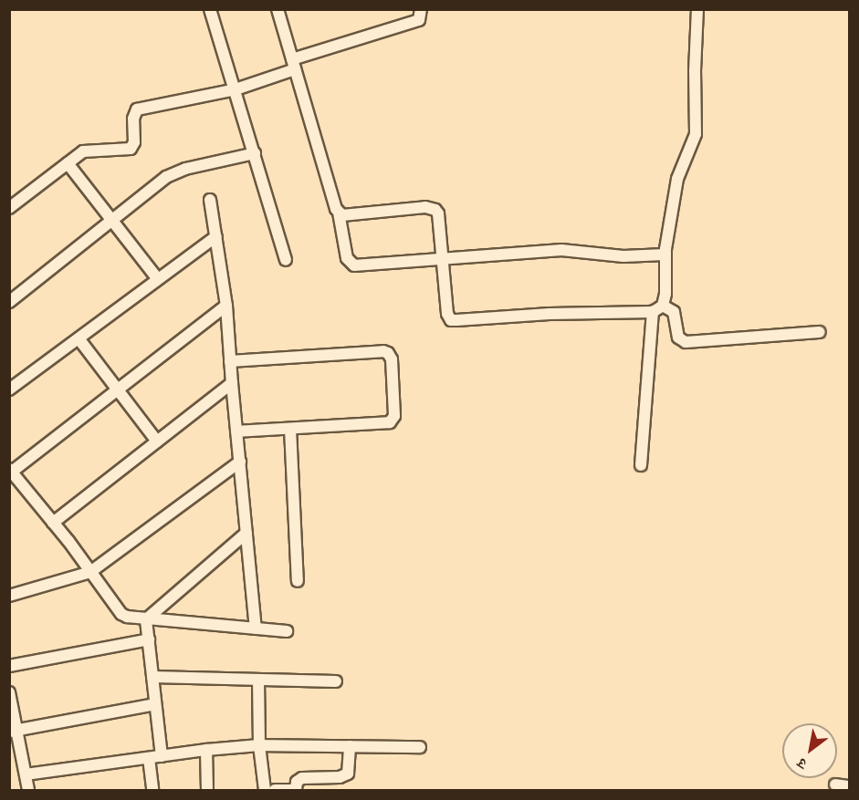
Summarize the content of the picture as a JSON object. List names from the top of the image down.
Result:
{
  "north": "bottom left"
}
